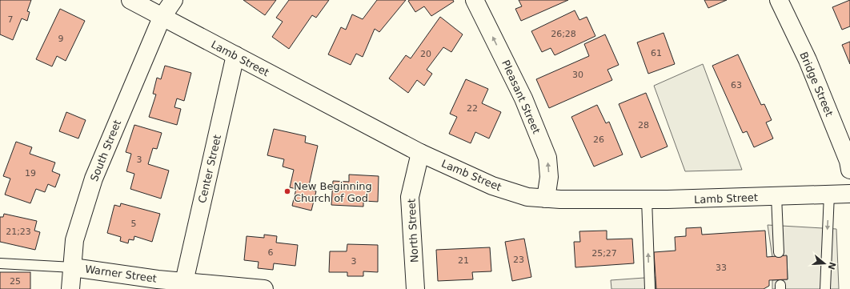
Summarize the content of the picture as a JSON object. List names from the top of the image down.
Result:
{
  "streets": {
    "street": [
      "Lamb Street",
      "Bridge Street",
      "Pleasant Street",
      "South Street",
      "Center Street",
      "North Street",
      "Warner Street"
    ]
  },
  "crossings": [
    ["Lamb Street", "Pleasant Street"],
    ["Lamb Street", "South Street"],
    ["Lamb Street", "Center Street"],
    ["Lamb Street", "North Street"],
    ["South Street", "Warner Street"],
    ["Center Street", "Warner Street"]
  ],
  "one_way": ["Pleasant Street"],
  "places": ["New Beginning Church of God"],
  "house_numbers": [
    "7",
    "26;28",
    "9",
    "61",
    "20",
    "30",
    "63",
    "22",
    "28",
    "26",
    "3",
    "19",
    "5",
    "21;23",
    "6",
    "25;27",
    "23",
    "21",
    "3",
    "33",
    "25"
  ],
  "north": "right"
}
